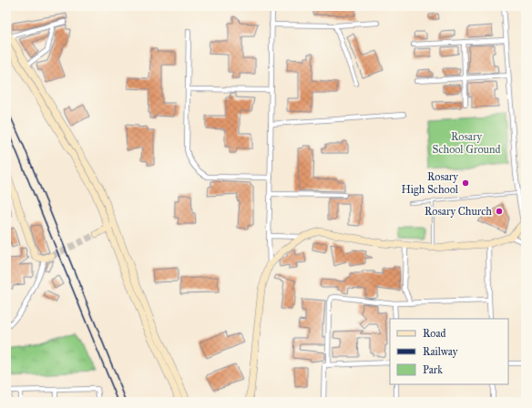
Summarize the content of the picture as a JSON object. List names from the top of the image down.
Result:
{
  "parks": ["Rosary School Ground"],
  "places": ["Rosary High School", "Rosary Church"],
  "legend": ["Road", "Railway", "Park"]
}
